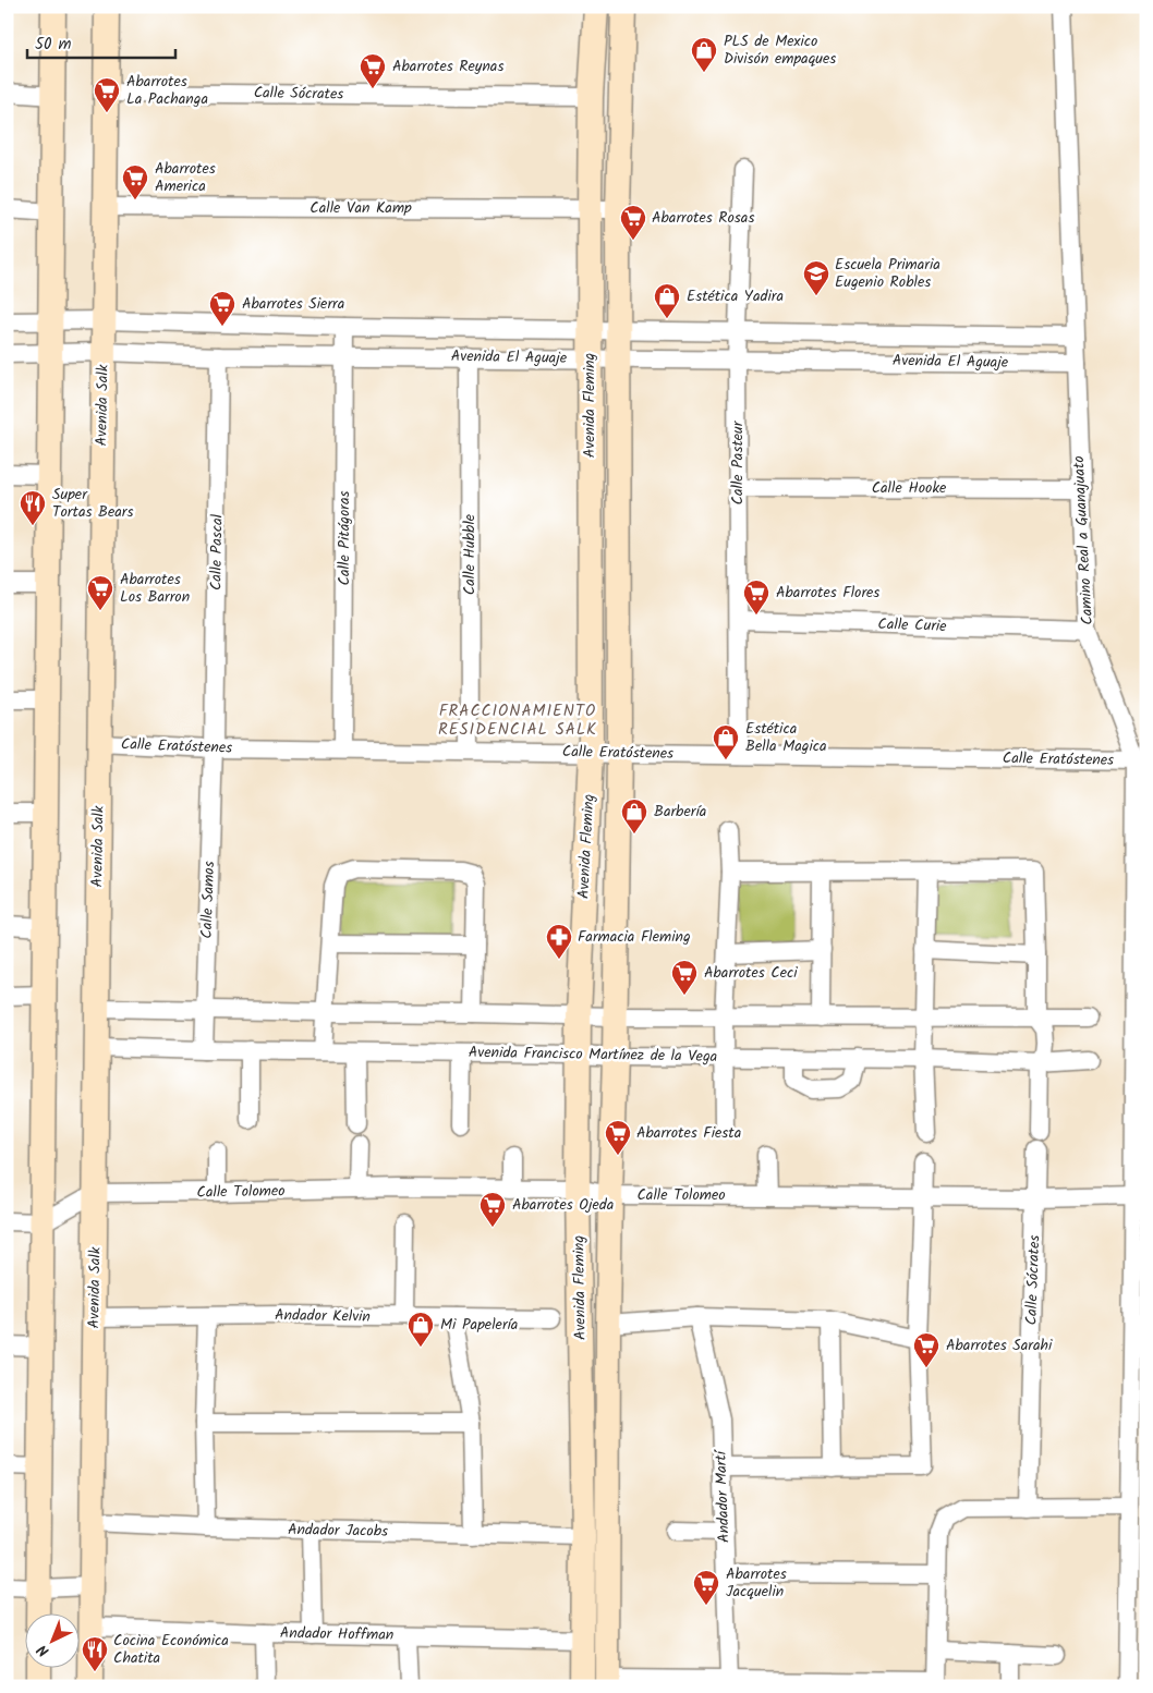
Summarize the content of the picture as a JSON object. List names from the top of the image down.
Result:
{
  "streets": {
    "main road": ["Avenida Salk", "Avenida Fleming"],
    "street": [
      "Calle Sócrates",
      "Calle Van Kamp",
      "Avenida El Aguaje",
      "Calle Pasteur",
      "Calle Hooke",
      "Calle Pitágoras",
      "Camino Real a Guanajuato",
      "Calle Pascal",
      "Calle Hubble",
      "Calle Curie",
      "Calle Eratóstenes",
      "Calle Samos",
      "Avenida Francisco Martínez de la Vega",
      "Calle Tolomeo",
      "Andador Kelvin",
      "Andador Martí",
      "Andador Jacobs",
      "Andador Hoffman"
    ]
  },
  "crossings": [
    ["Calle Sócrates", "Avenida Salk"],
    ["Calle Sócrates", "Avenida Fleming"],
    ["Calle Sócrates", "Calle Tolomeo"],
    ["Calle Van Kamp", "Avenida Salk"],
    ["Calle Van Kamp", "Avenida Fleming"],
    ["Avenida El Aguaje", "Avenida Salk"],
    ["Avenida El Aguaje", "Avenida Fleming"],
    ["Avenida El Aguaje", "Calle Pasteur"],
    ["Avenida El Aguaje", "Calle Pitágoras"],
    ["Avenida El Aguaje", "Camino Real a Guanajuato"],
    ["Avenida El Aguaje", "Calle Pascal"],
    ["Avenida El Aguaje", "Calle Hubble"],
    ["Avenida Salk", "Calle Eratóstenes"],
    ["Avenida Salk", "Avenida Francisco Martínez de la Vega"],
    ["Avenida Salk", "Calle Tolomeo"],
    ["Avenida Salk", "Andador Kelvin"],
    ["Avenida Salk", "Andador Jacobs"],
    ["Avenida Salk", "Andador Hoffman"],
    ["Avenida Fleming", "Calle Eratóstenes"],
    ["Avenida Fleming", "Avenida Francisco Martínez de la Vega"],
    ["Avenida Fleming", "Calle Tolomeo"],
    ["Avenida Fleming", "Andador Jacobs"],
    ["Avenida Fleming", "Andador Hoffman"],
    ["Calle Pasteur", "Calle Hooke"],
    ["Calle Pasteur", "Calle Curie"],
    ["Calle Pasteur", "Calle Eratóstenes"],
    ["Calle Hooke", "Camino Real a Guanajuato"],
    ["Calle Pitágoras", "Calle Eratóstenes"],
    ["Camino Real a Guanajuato", "Calle Curie"],
    ["Camino Real a Guanajuato", "Calle Eratóstenes"],
    ["Camino Real a Guanajuato", "Calle Tolomeo"],
    ["Calle Pascal", "Calle Eratóstenes"],
    ["Calle Pascal", "Calle Samos"],
    ["Calle Hubble", "Calle Eratóstenes"],
    ["Calle Eratóstenes", "Calle Samos"],
    ["Calle Samos", "Avenida Francisco Martínez de la Vega"]
  ],
  "districts": ["FRACCIONAMIENTO RESIDENCIAL SALK"],
  "places": {
    "shop": [
      "PLS de Mexico Divisón empaques",
      "Estética Yadira",
      "Estética Bella Magica",
      "Barbería",
      "Mi Papelería"
    ],
    "supermarket": [
      "Abarrotes Reynas",
      "Abarrotes La Pachanga",
      "Abarrotes America",
      "Abarrotes Rosas",
      "Abarrotes Sierra",
      "Abarrotes Los Barron",
      "Abarrotes Flores",
      "Abarrotes Ceci",
      "Abarrotes Fiesta",
      "Abarrotes Ojeda",
      "Abarrotes Sarahi",
      "Abarrotes Jacquelin"
    ],
    "school or university": ["Escuela Primaria Eugenio Robles"],
    "restaurant": ["Super Tortas Bears", "Cocina Económica Chatita"],
    "pharmacy": ["Farmacia Fleming"]
  },
  "scale_bar": "50 m",
  "north": "bottom left"
}
